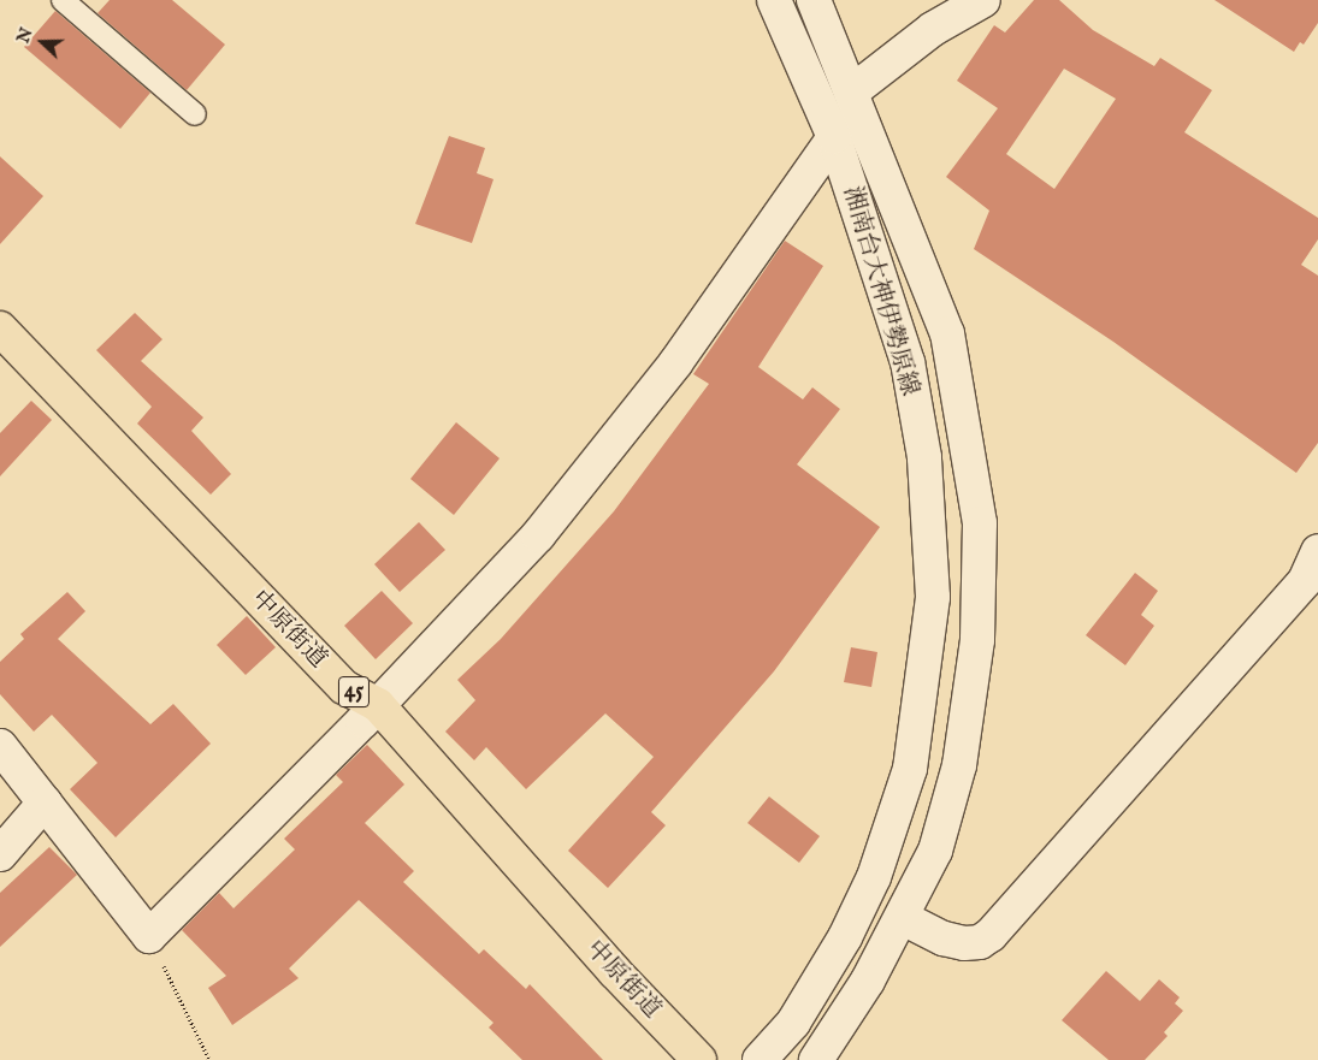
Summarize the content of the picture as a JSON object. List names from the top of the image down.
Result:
{
  "streets": {
    "main road": ["中原街道", "45"],
    "street": ["湘南台大神伊勢原線"]
  },
  "north": "left"
}
